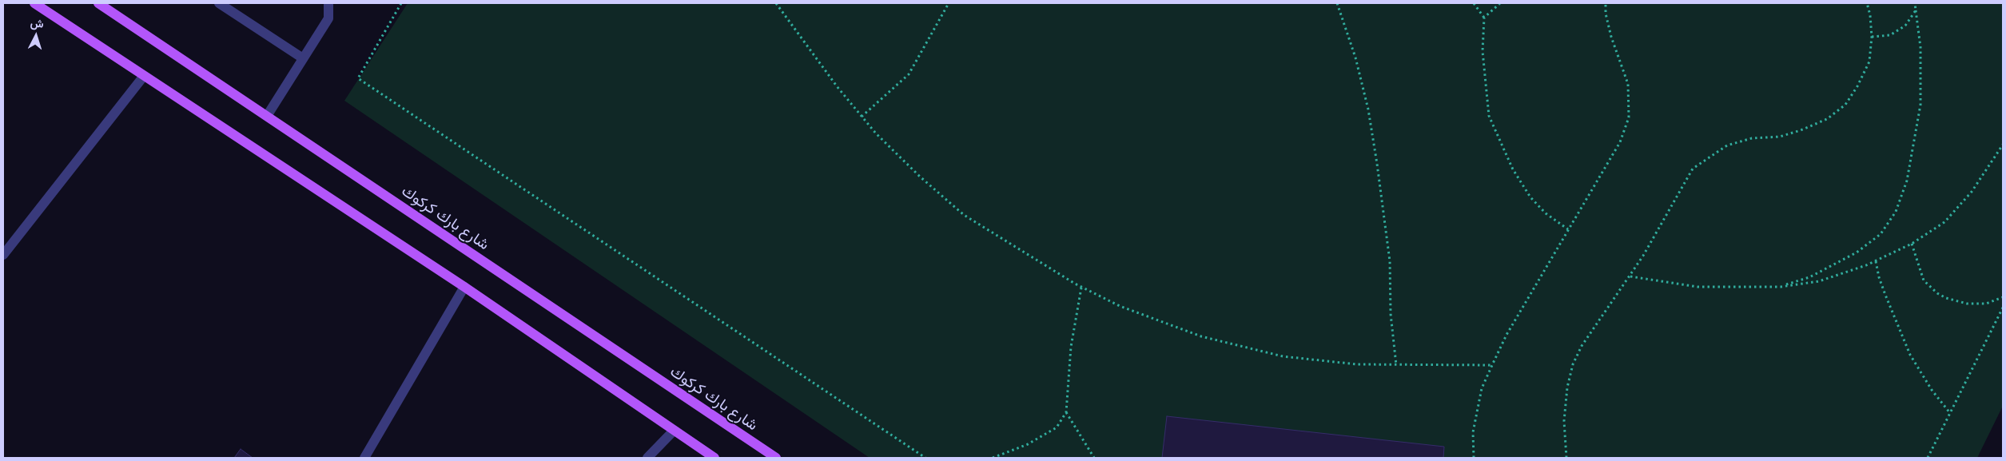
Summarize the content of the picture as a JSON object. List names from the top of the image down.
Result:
{
  "streets": {
    "main road": ["شارع بارك كركوك"]
  },
  "north": "top"
}
